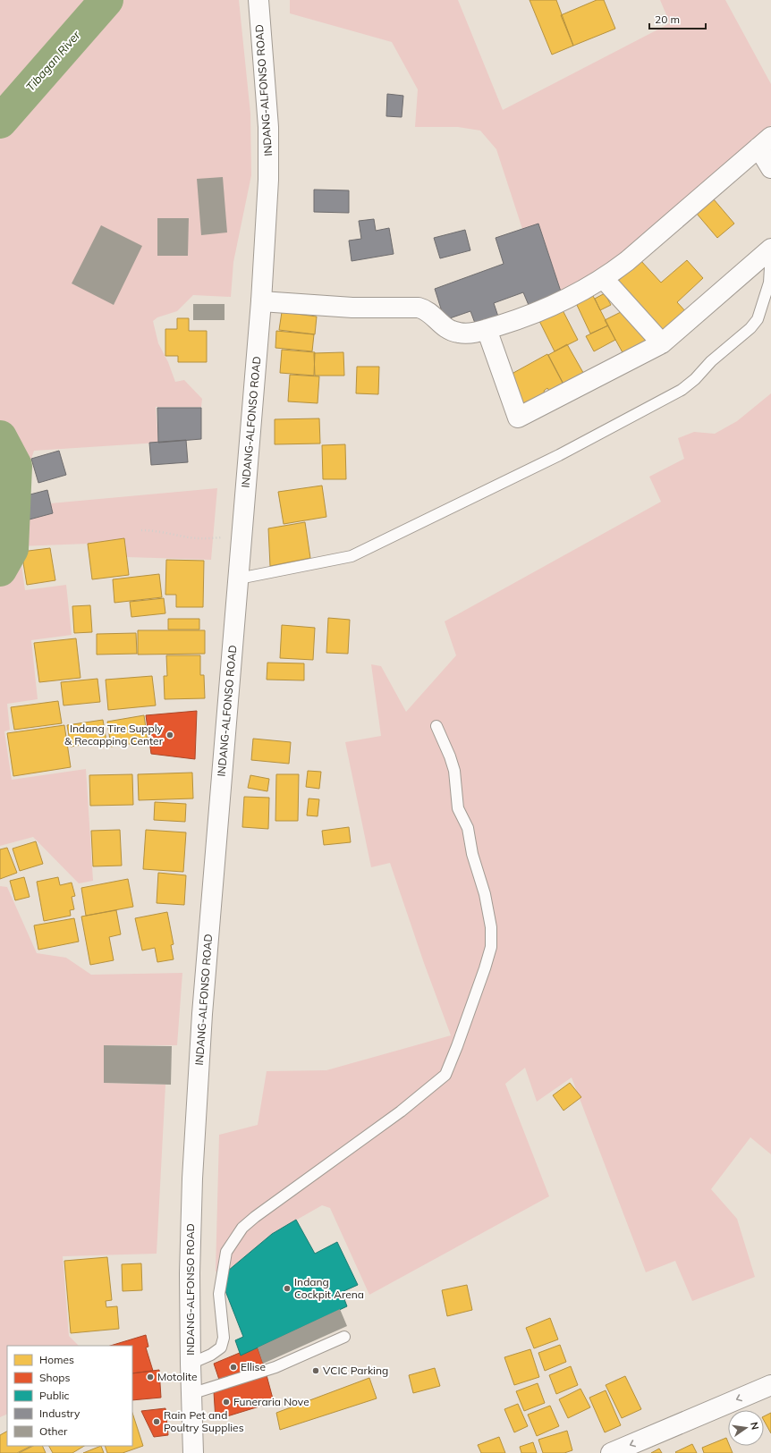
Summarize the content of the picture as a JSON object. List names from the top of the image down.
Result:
{
  "streets": {
    "main road": ["INDANG-ALFONSO ROAD"]
  },
  "water": ["Tibagan River"],
  "places": [
    "Indang Tire Supply & Recapping Center",
    "Indang Cockpit Arena",
    "Ellise",
    "VCIC Parking",
    "Motolite",
    "Funeraria Nove",
    "Rain Pet and Poultry Supplies"
  ],
  "legend": [
    "Homes",
    "Shops",
    "Public",
    "Industry",
    "Other"
  ],
  "scale_bar": "20 m",
  "north": "right"
}
